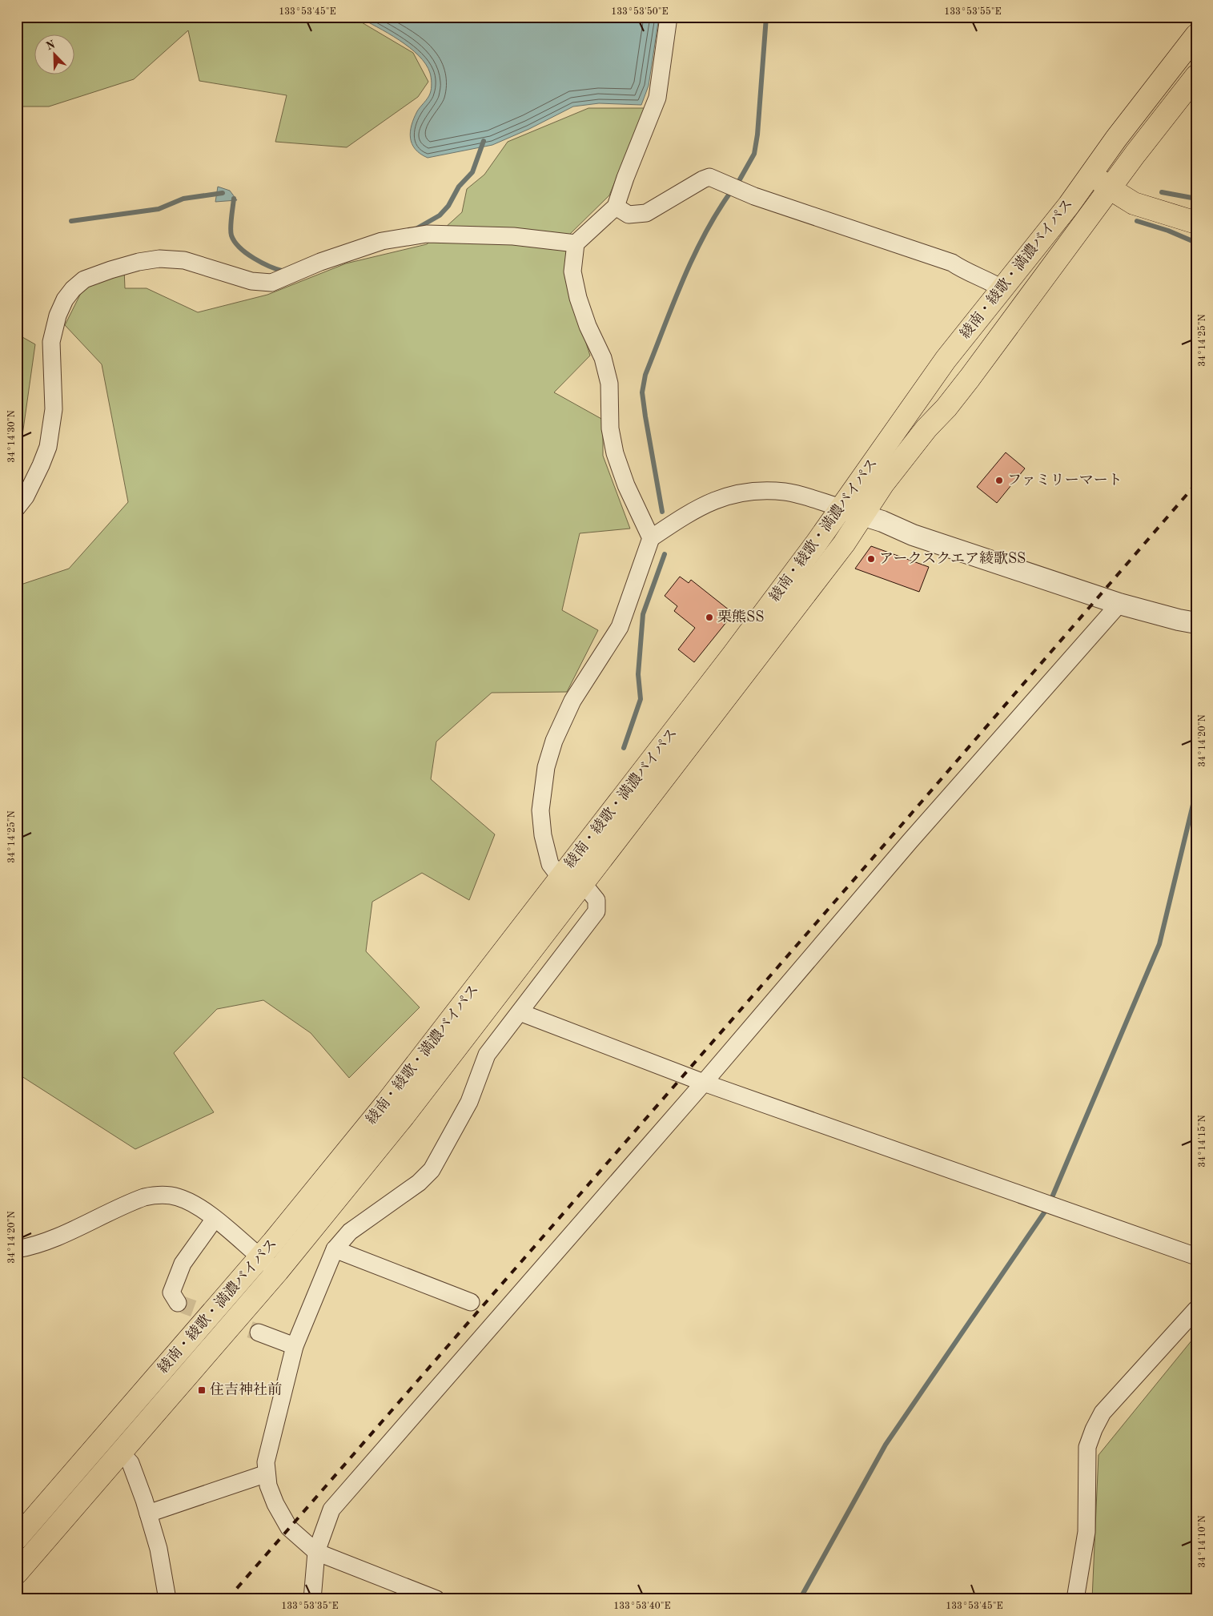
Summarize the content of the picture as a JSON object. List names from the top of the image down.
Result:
{
  "streets": {
    "highway": ["綾南・綾歌・満濃バイパス"]
  },
  "places": {
    "other": ["ファミリーマート", "アークスクエア綾歌SS", "栗熊SS"],
    "transit": ["住吉神社前"]
  },
  "north": "top left",
  "coordinates": [
    "133°53'45\"E",
    "133°53'50\"E",
    "133°53'55\"E",
    "34°14'25\"N",
    "34°14'30\"N",
    "34°14'20\"N",
    "34°14'15\"N",
    "34°14'10\"N",
    "133°53'35\"E",
    "133°53'40\"E"
  ]
}
